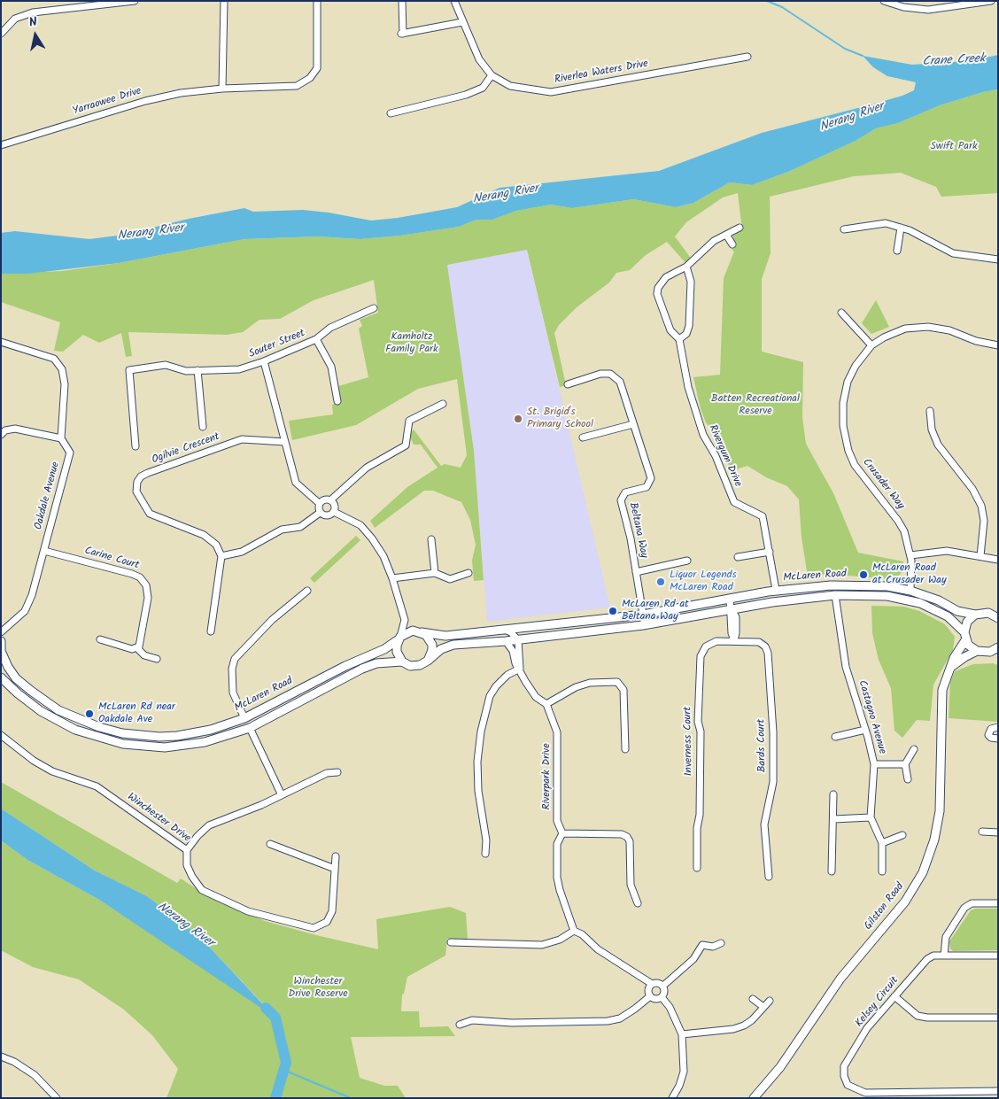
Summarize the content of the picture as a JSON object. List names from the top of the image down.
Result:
{
  "streets": {
    "main road": ["McLaren Road", "Gilston Road"],
    "street": [
      "Riverlea Waters Drive",
      "Yarraowee Drive",
      "Souter Street",
      "Ogilvie Crescent",
      "Rivergum Drive",
      "Crusader Way",
      "Oakdale Avenue",
      "Beltana Way",
      "Carine Court",
      "Castagno Avenue",
      "Inverness Court",
      "Bards Court",
      "Riverpark Drive",
      "Winchester Drive",
      "Kelsey Circuit"
    ]
  },
  "crossings": [
    ["Rivergum Drive", "McLaren Road"],
    ["Crusader Way", "McLaren Road"],
    ["Oakdale Avenue", "Carine Court"],
    ["Beltana Way", "McLaren Road"],
    ["McLaren Road", "Castagno Avenue"],
    ["McLaren Road", "Riverpark Drive"],
    ["McLaren Road", "Gilston Road"],
    ["Inverness Court", "Bards Court"]
  ],
  "water": ["Crane Creek", "Nerang River"],
  "parks": [
    "Swift Park",
    "Kamholtz Family Park",
    "Batten Recreational Reserve",
    "Winchester Drive Reserve"
  ],
  "places": [
    "St. Brigid's Primary School",
    "McLaren Road at Crusader Way",
    "Liquor Legends McLaren Road",
    "McLaren Rd at Beltana Way",
    "McLaren Rd near Oakdale Ave"
  ],
  "north": "top"
}
